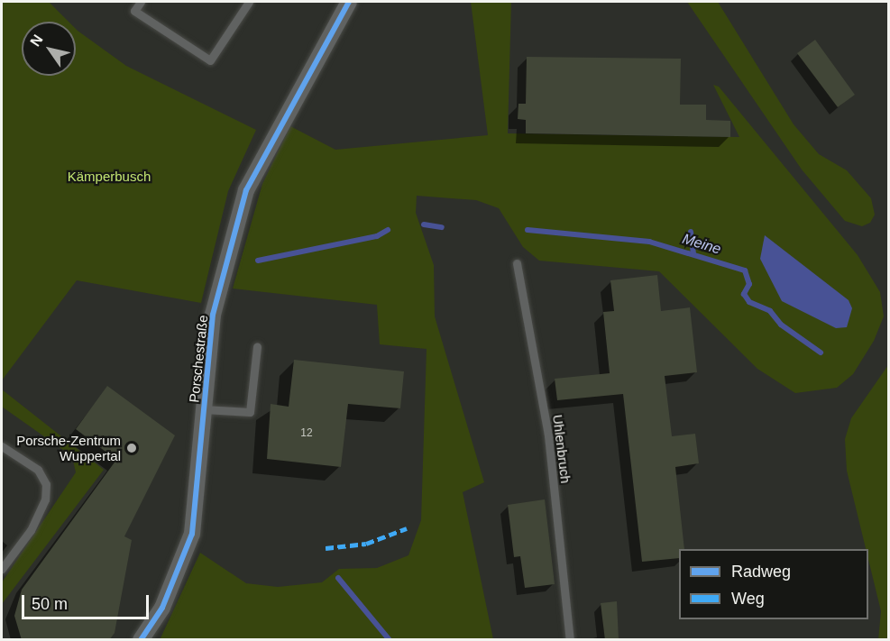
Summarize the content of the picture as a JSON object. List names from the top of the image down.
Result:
{
  "streets": {
    "street": ["Porschestraße"],
    "lane": ["Uhlenbruch"]
  },
  "water": ["Meine"],
  "parks": ["Kämperbusch"],
  "places": ["Porsche-Zentrum Wuppertal"],
  "house_numbers": ["12"],
  "legend": ["Radweg", "Weg"],
  "scale_bar": "50 m",
  "north": "top left"
}
